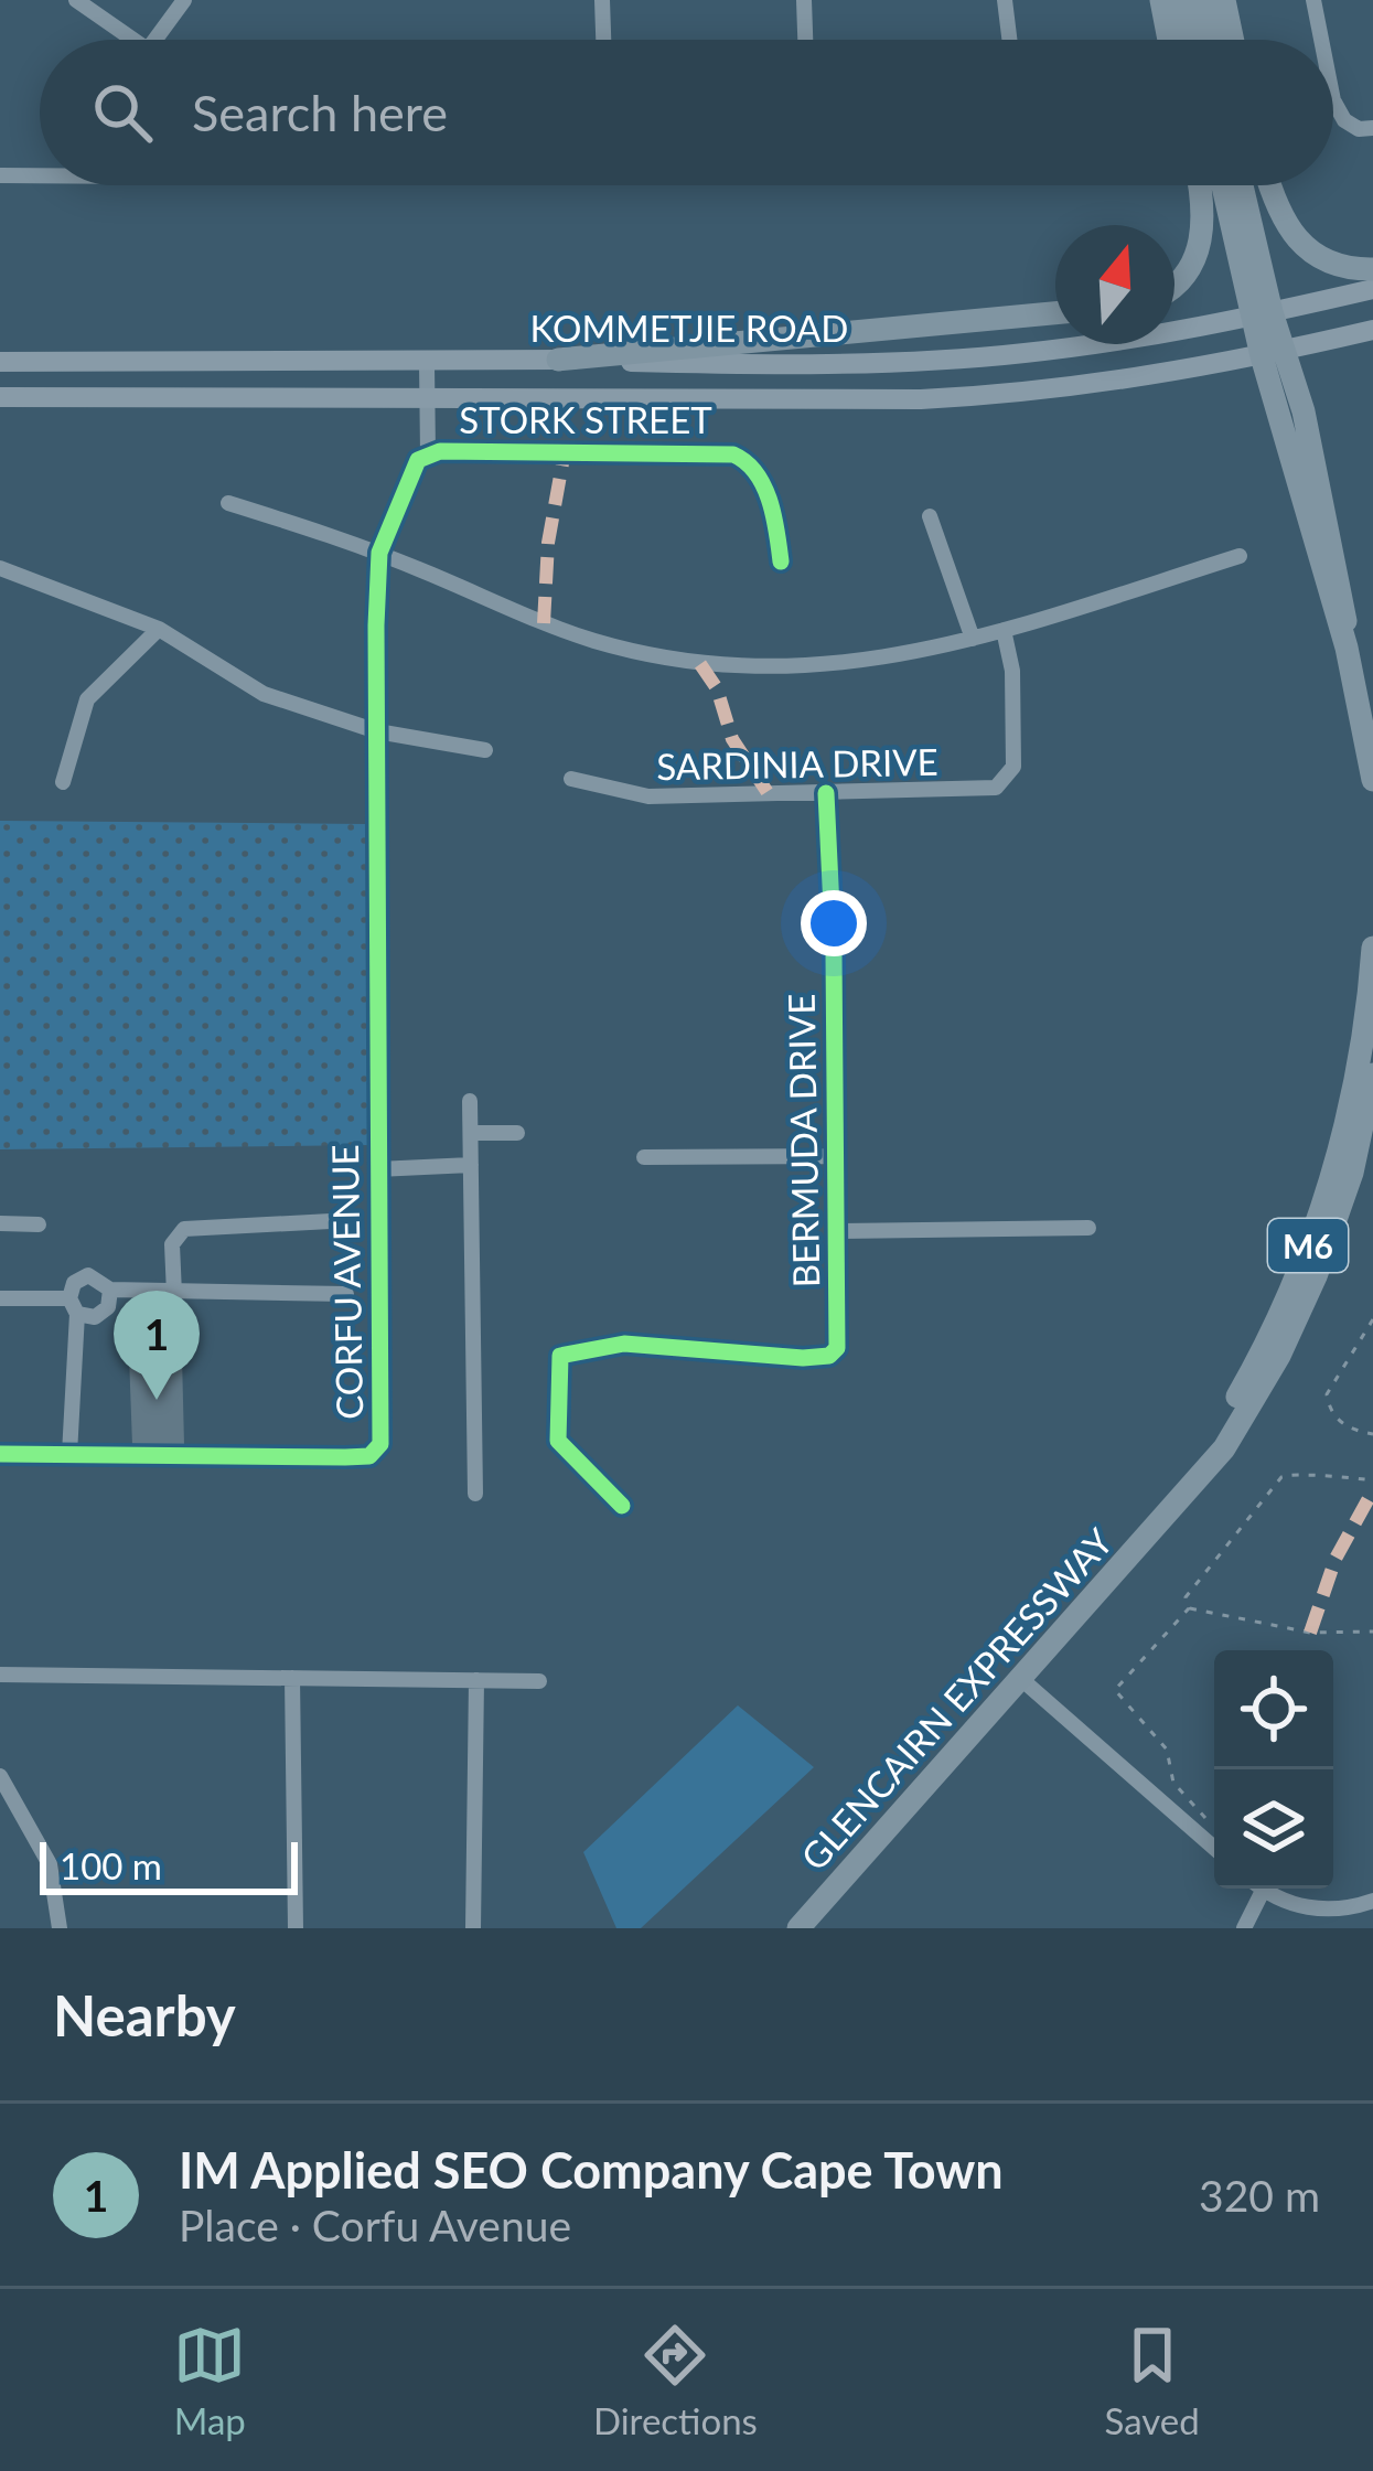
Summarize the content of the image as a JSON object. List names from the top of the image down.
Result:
{
  "streets": {
    "main road": ["KOMMETJIE ROAD", "M6", "GLENCAIRN EXPRESSWAY"],
    "street": [
      "STORK STREET",
      "SARDINIA DRIVE",
      "BERMUDA DRIVE",
      "CORFU AVENUE"
    ]
  },
  "crossings": [
    ["STORK STREET", "CORFU AVENUE"],
    ["SARDINIA DRIVE", "BERMUDA DRIVE"]
  ],
  "scale_bar": "100 m",
  "north": "top",
  "page": {
    "search": "Search here",
    "pins": "1",
    "scale": "100 m",
    "heading": "Nearby",
    "list": [
      {
        "mark": "1",
        "name": "IM Applied SEO Company Cape Town",
        "note": "Place · Corfu Avenue",
        "value": "320 m"
      }
    ],
    "nav": ["Map", "Directions", "Saved"]
  }
}
